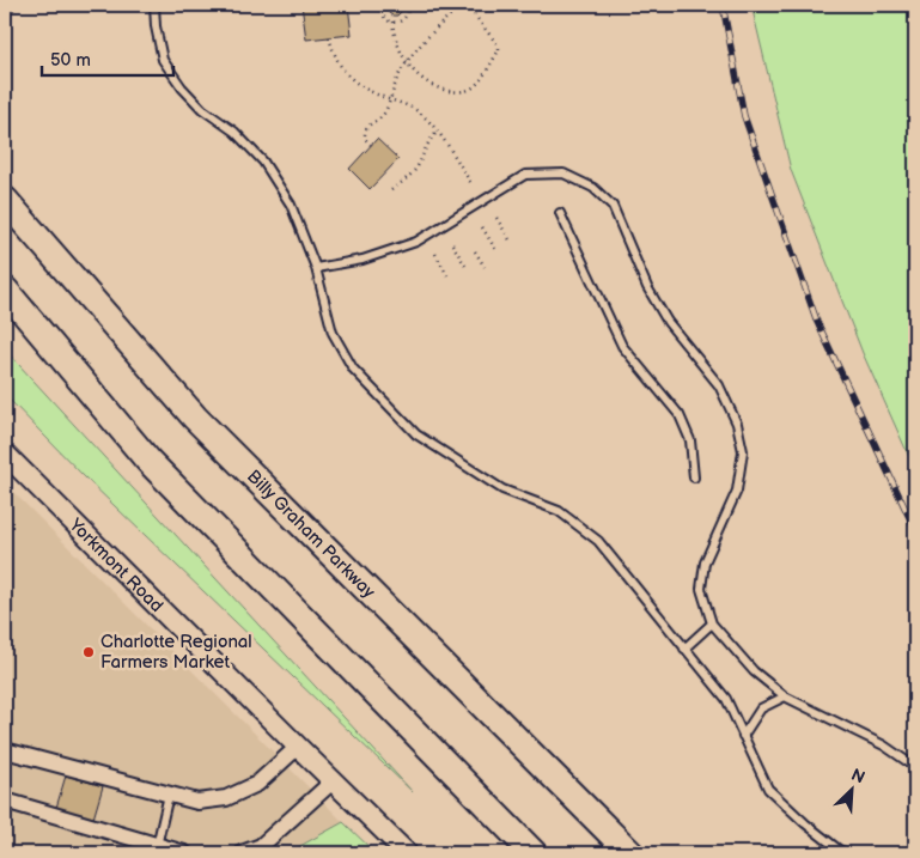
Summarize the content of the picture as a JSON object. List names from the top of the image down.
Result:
{
  "streets": {
    "highway": ["Billy Graham Parkway"],
    "street": ["Yorkmont Road"]
  },
  "places": ["Charlotte Regional Farmers Market"],
  "scale_bar": "50 m",
  "north": "top right"
}
